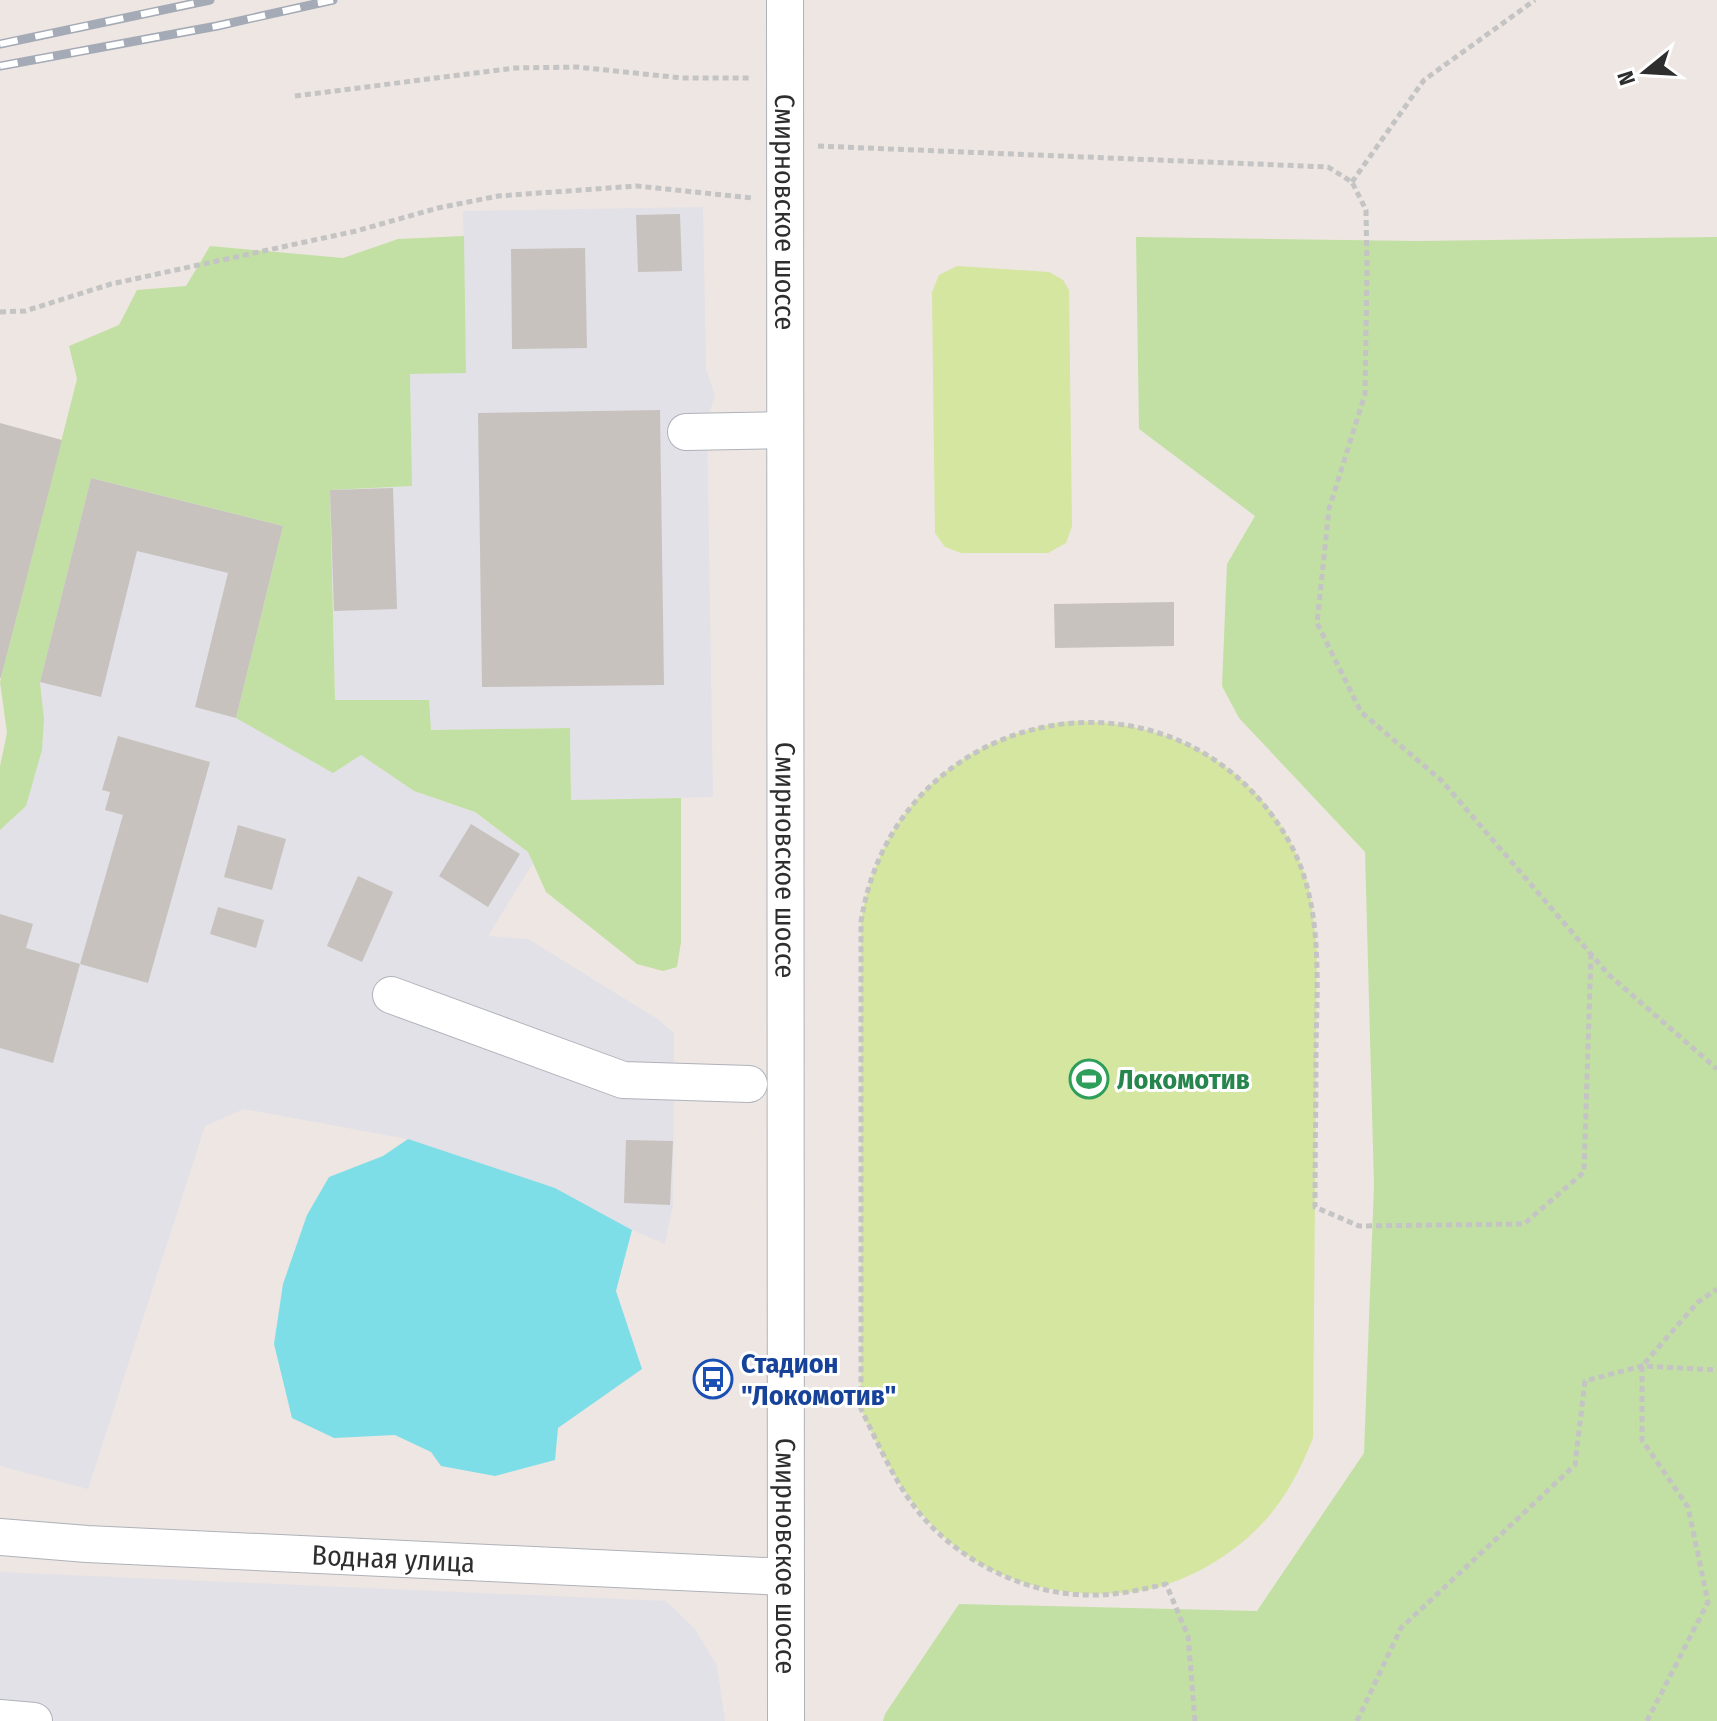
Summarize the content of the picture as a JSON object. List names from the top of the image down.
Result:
{
  "streets": {
    "street": ["Смирновское шоссе", "Водная улица"]
  },
  "crossings": [
    ["Смирновское шоссе", "Водная улица"]
  ],
  "places": {
    "sports": ["Локомотив"],
    "bus stop": ["Стадион \"Локомотив\""]
  },
  "north": "left"
}
